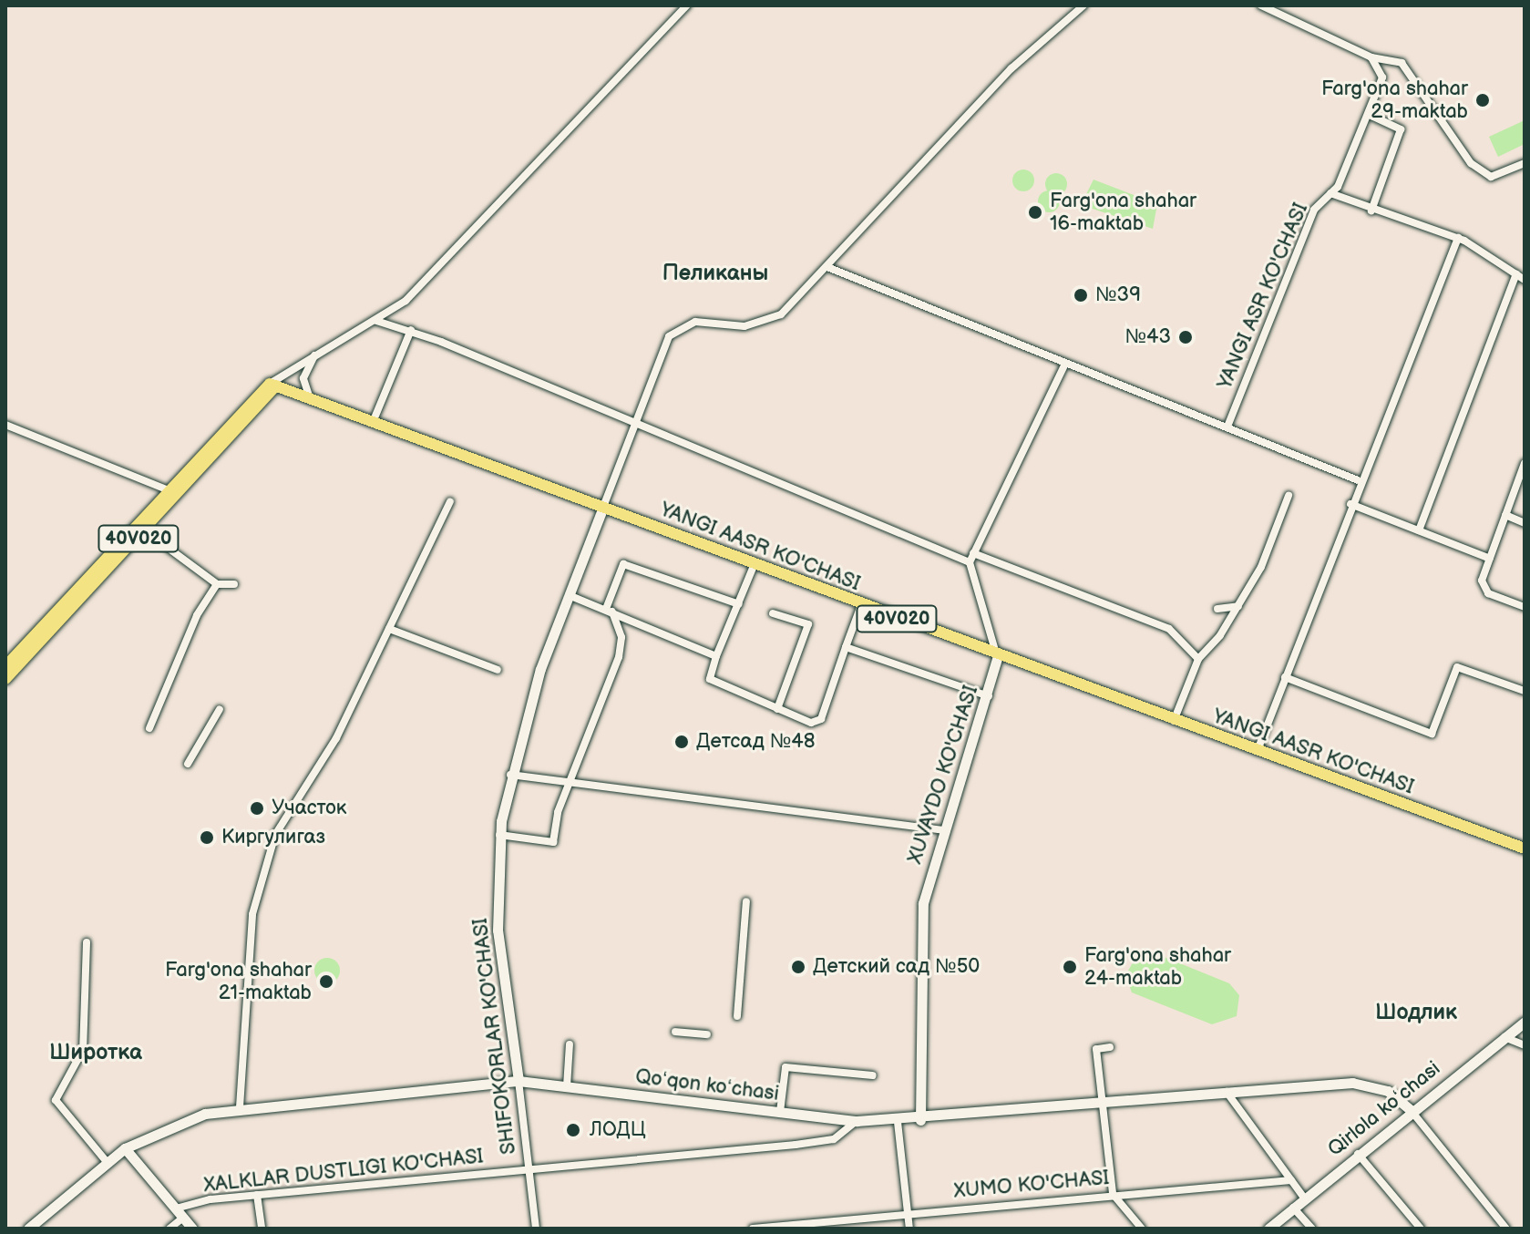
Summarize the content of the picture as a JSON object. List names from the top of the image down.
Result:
{
  "streets": {
    "main road": ["40V020", "YANGI AASR KO'CHASI"],
    "street": [
      "YANGI ASR KO'CHASI",
      "XUVAYDO KO'CHASI",
      "SHIFOKORLAR KO'CHASI",
      "Qoʻqon koʻchasi",
      "Qirlola koʻchasi",
      "XALKLAR DUSTLIGI KO'CHASI",
      "XUMO KO'CHASI"
    ]
  },
  "crossings": [
    ["40V020", "YANGI AASR KO'CHASI"],
    ["YANGI AASR KO'CHASI", "XUVAYDO KO'CHASI"],
    ["YANGI AASR KO'CHASI", "SHIFOKORLAR KO'CHASI"],
    ["XUVAYDO KO'CHASI", "Qoʻqon koʻchasi"],
    ["SHIFOKORLAR KO'CHASI", "Qoʻqon koʻchasi"],
    ["SHIFOKORLAR KO'CHASI", "XALKLAR DUSTLIGI KO'CHASI"],
    ["Qoʻqon koʻchasi", "Qirlola koʻchasi"],
    ["Qoʻqon koʻchasi", "XALKLAR DUSTLIGI KO'CHASI"]
  ],
  "districts": ["Пеликаны", "Шодлик", "Широтка"],
  "places": [
    "Farg'ona shahar 29-maktab",
    "Farg'ona shahar 16-maktab",
    "№39",
    "№43",
    "Детсад №48",
    "Участок",
    "Киргулигаз",
    "Детский сад №50",
    "Farg'ona shahar 24-maktab",
    "Farg'ona shahar 21-maktab",
    "ЛОДЦ"
  ]
}
